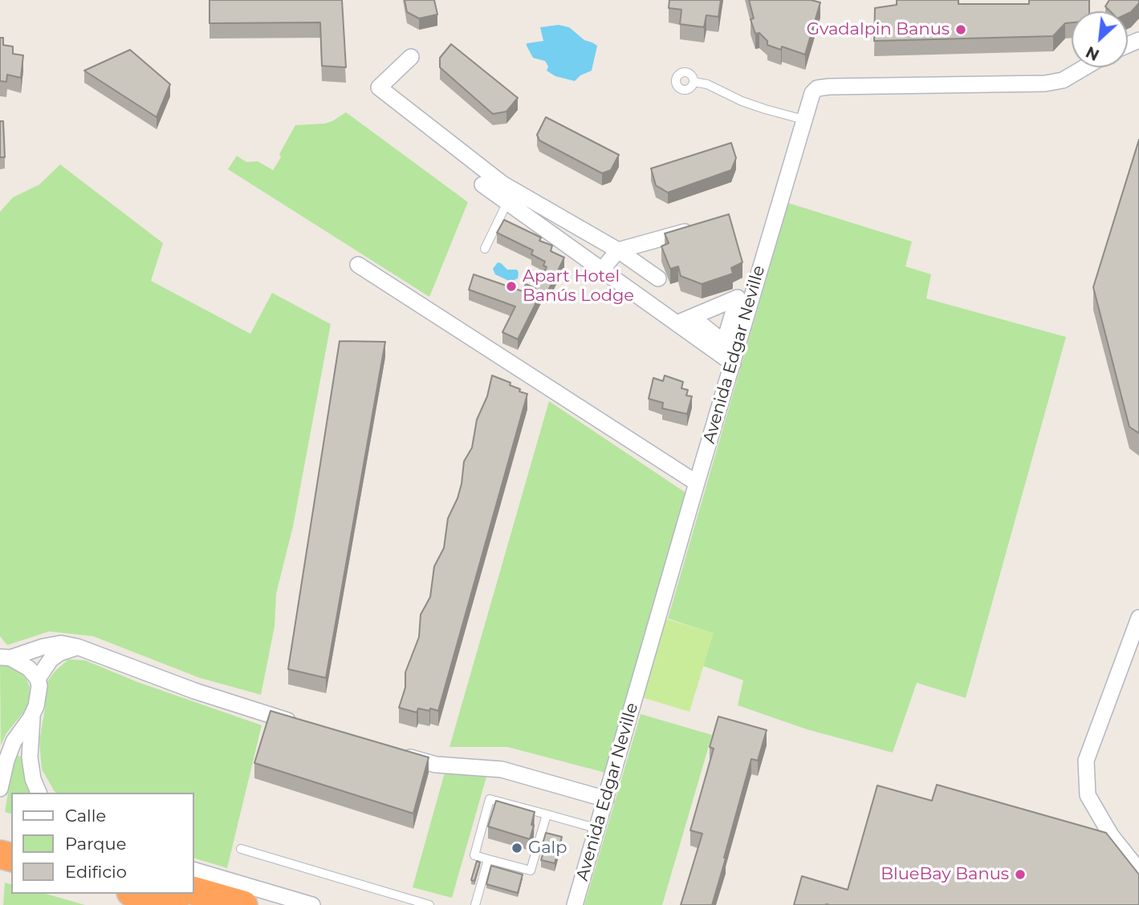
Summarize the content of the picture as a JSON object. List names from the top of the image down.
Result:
{
  "streets": {
    "street": ["Avenida Edgar Neville"]
  },
  "places": [
    "Gvadalpin Banus",
    "Apart Hotel Banús Lodge",
    "Galp",
    "BlueBay Banus"
  ],
  "legend": ["Calle", "Parque", "Edificio"],
  "north": "bottom left"
}
